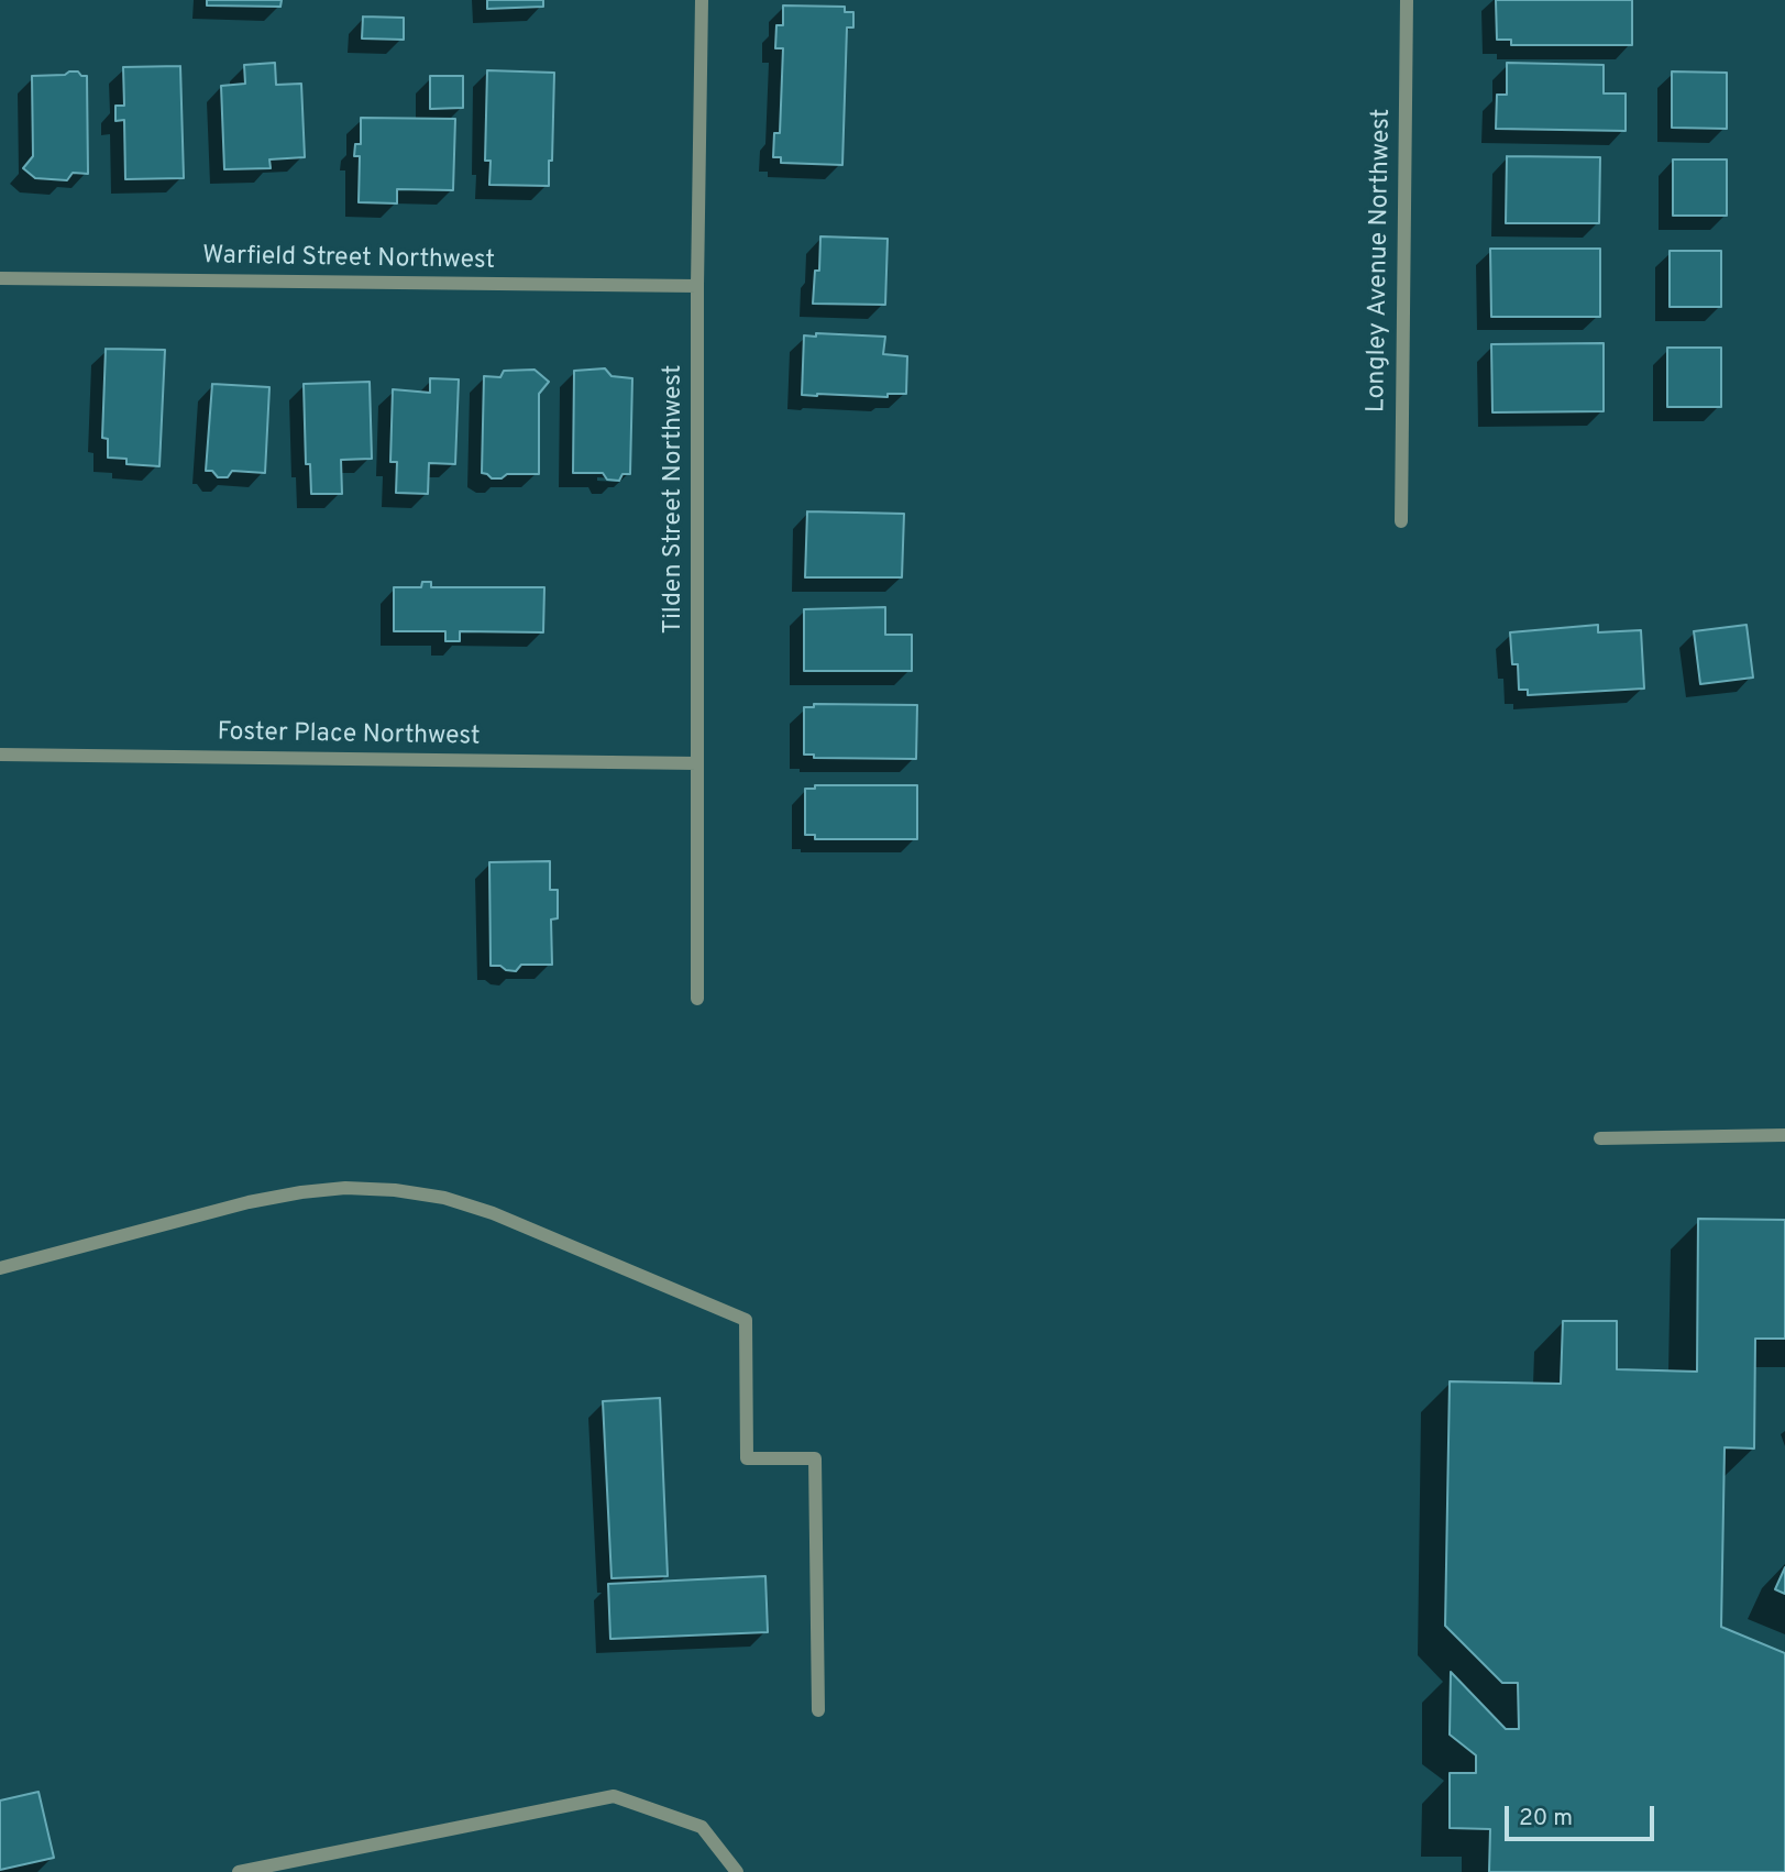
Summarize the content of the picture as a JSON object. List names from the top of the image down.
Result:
{
  "streets": {
    "street": [
      "Warfield Street Northwest",
      "Longley Avenue Northwest",
      "Tilden Street Northwest",
      "Foster Place Northwest"
    ]
  },
  "crossings": [
    ["Warfield Street Northwest", "Tilden Street Northwest"],
    ["Tilden Street Northwest", "Foster Place Northwest"]
  ],
  "scale_bar": "20 m"
}
